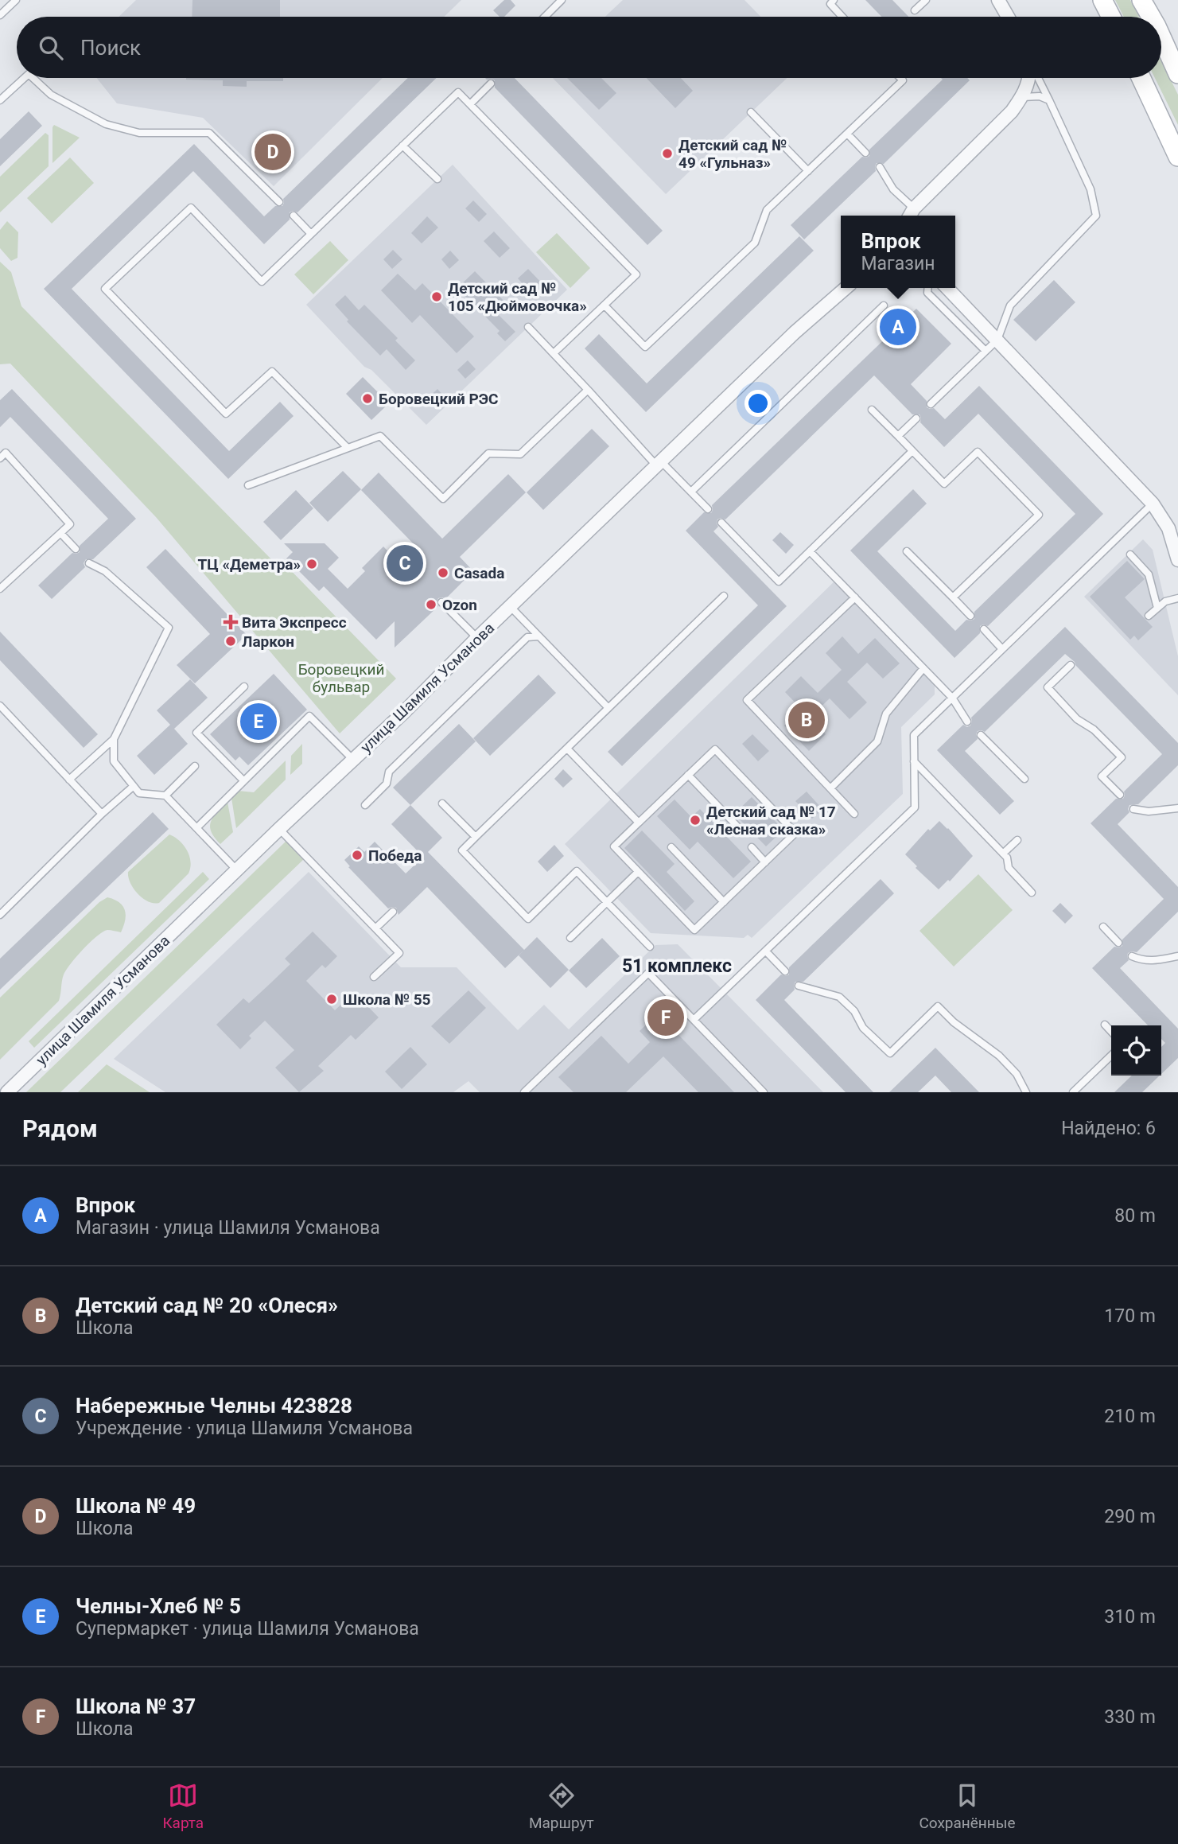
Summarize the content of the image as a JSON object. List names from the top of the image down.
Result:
{
  "streets": {
    "street": ["улица Шамиля Усманова"]
  },
  "districts": ["51 комплекс"],
  "parks": ["Боровецкий бульвар"],
  "places": {
    "other": [
      "Детский сад № 49 «Гульназ»",
      "Детский сад № 105 «Дюймовочка»",
      "Боровецкий РЭС",
      "ТЦ «Деметра»",
      "Casada",
      "Ozon",
      "Ларкон",
      "Детский сад № 17 «Лесная сказка»",
      "Победа",
      "Школа № 55"
    ],
    "health": ["Вита Экспресс"]
  },
  "page": {
    "search": "Поиск",
    "pins": [
      "D",
      "A",
      "C",
      "B",
      "E",
      "F"
    ],
    "popup": ["Впрок", "Магазин"],
    "heading": ["Рядом", "Найдено: 6"],
    "list": [
      {
        "mark": "A",
        "name": "Впрок",
        "note": "Магазин · улица Шамиля Усманова",
        "value": "80 m"
      },
      {
        "mark": "B",
        "name": "Детский сад № 20 «Олеся»",
        "note": "Школа",
        "value": "170 m"
      },
      {
        "mark": "C",
        "name": "Набережные Челны 423828",
        "note": "Учреждение · улица Шамиля Усманова",
        "value": "210 m"
      },
      {
        "mark": "D",
        "name": "Школа № 49",
        "note": "Школа",
        "value": "290 m"
      },
      {
        "mark": "E",
        "name": "Челны-Хлеб № 5",
        "note": "Супермаркет · улица Шамиля Усманова",
        "value": "310 m"
      },
      {
        "mark": "F",
        "name": "Школа № 37",
        "note": "Школа",
        "value": "330 m"
      }
    ],
    "nav": ["Карта", "Маршрут", "Сохранённые"]
  }
}
